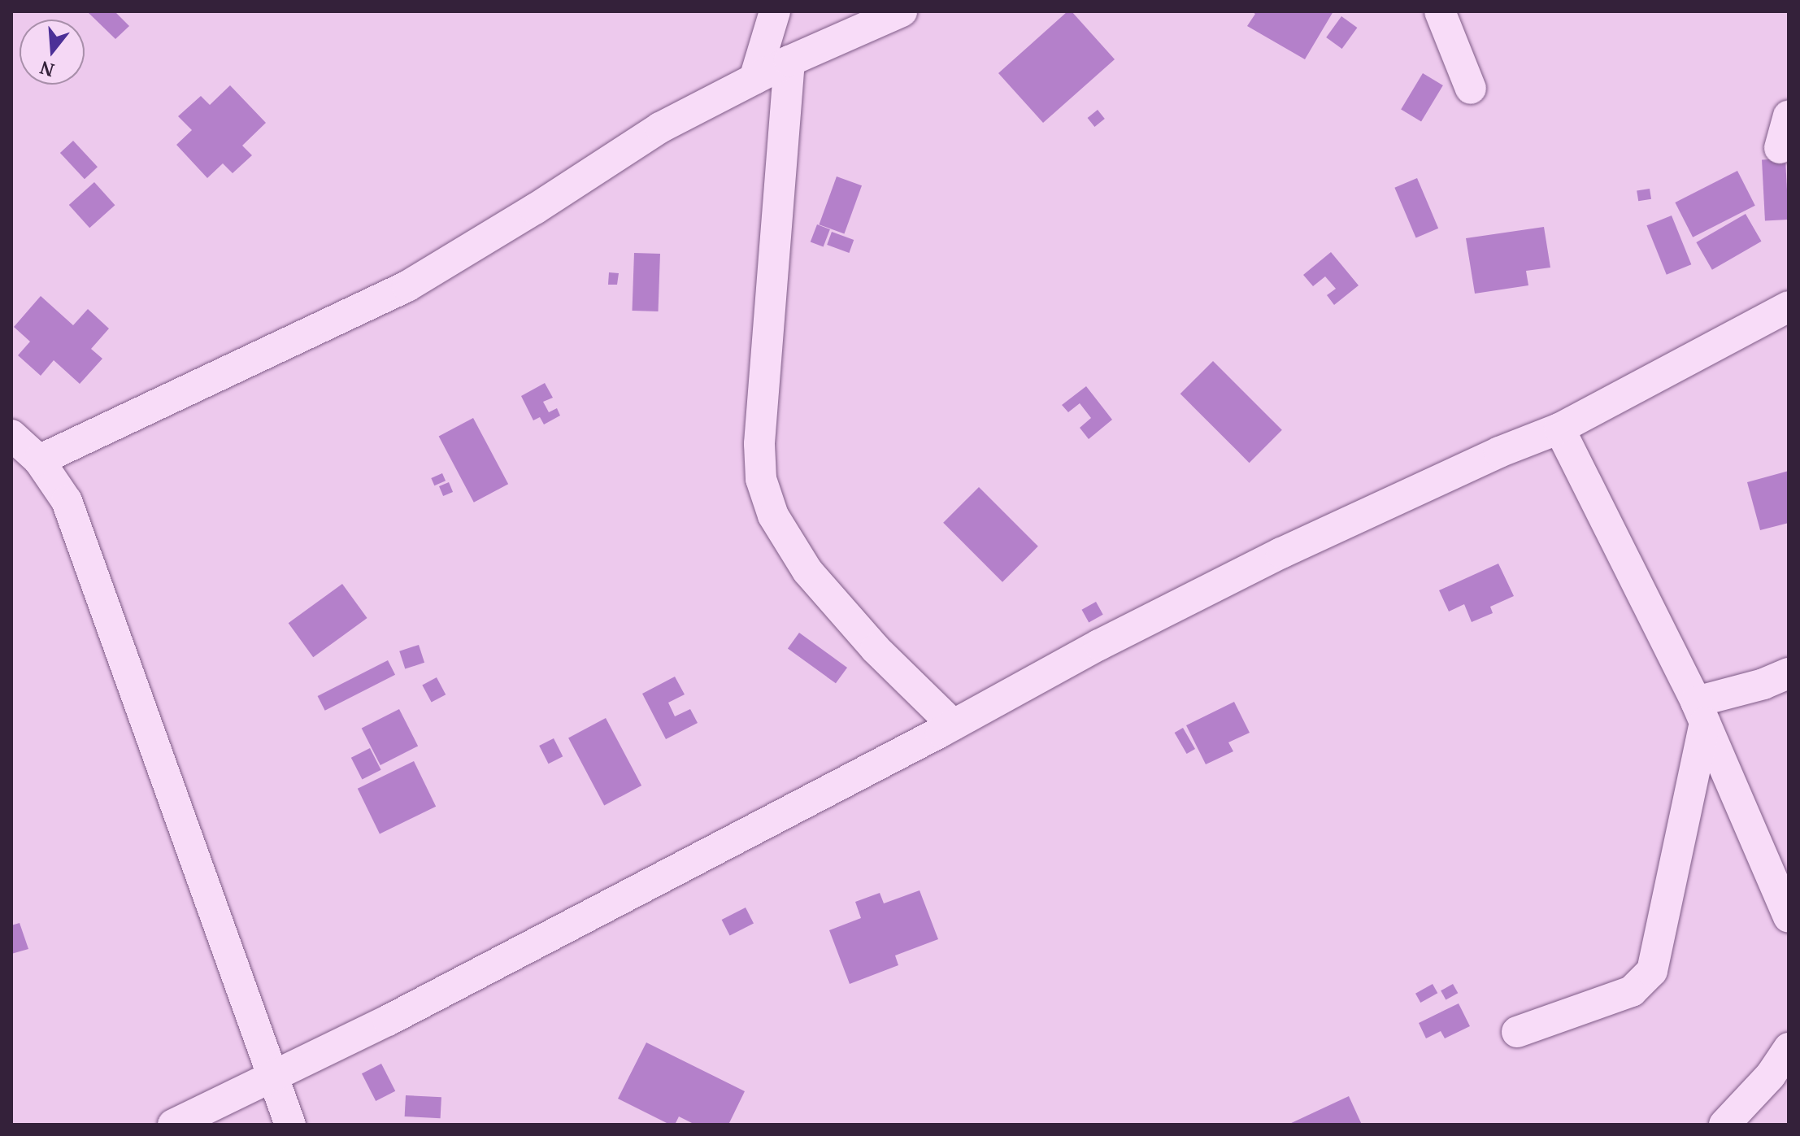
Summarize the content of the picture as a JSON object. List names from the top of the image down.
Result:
{
  "north": "bottom"
}
